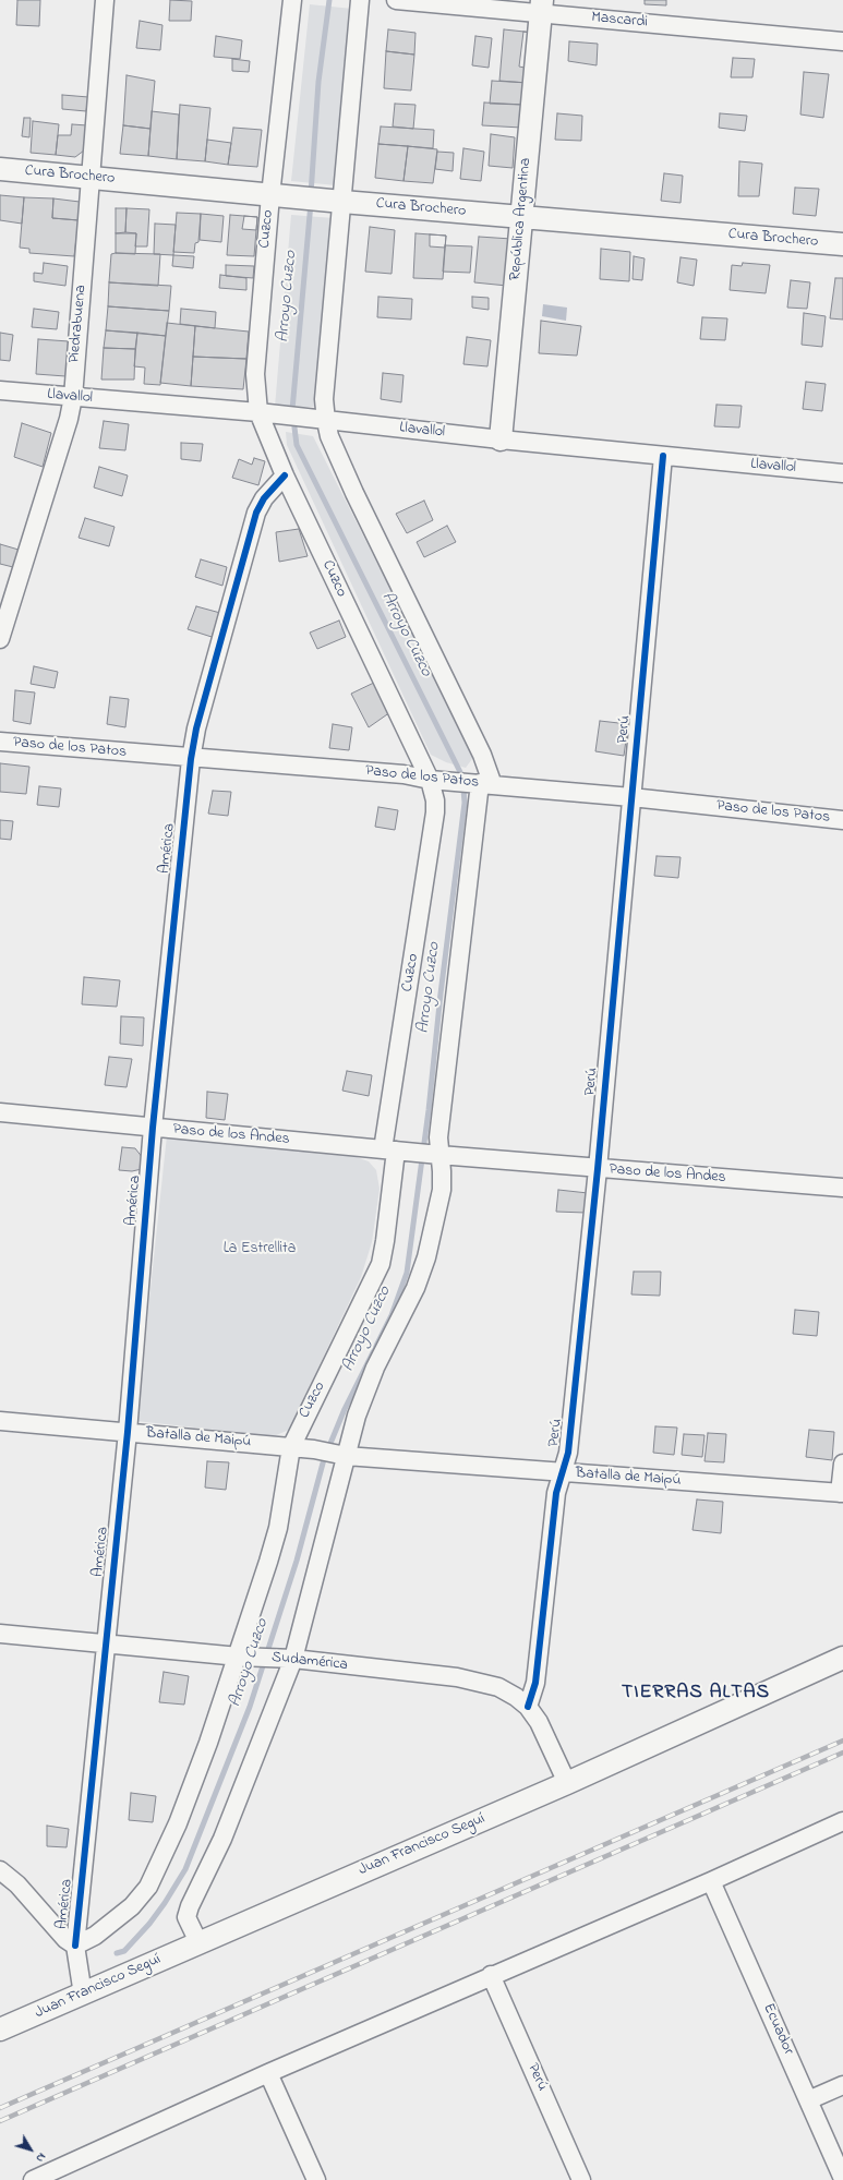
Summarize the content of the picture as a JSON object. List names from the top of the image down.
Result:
{
  "streets": {
    "street": [
      "Mascardi",
      "Cura Brochero",
      "República Argentina",
      "Cuzco",
      "Piedrabuena",
      "Llavallol",
      "Perú",
      "Paso de los Patos",
      "América",
      "Paso de los Andes",
      "Batalla de Maipú",
      "Sudamérica",
      "Juan Francisco Seguí",
      "Ecuador"
    ]
  },
  "crossings": [
    ["Mascardi", "República Argentina"],
    ["Cura Brochero", "República Argentina"],
    ["Cura Brochero", "Cuzco"],
    ["Cura Brochero", "Piedrabuena"],
    ["República Argentina", "Llavallol"],
    ["Cuzco", "Llavallol"],
    ["Cuzco", "Paso de los Patos"],
    ["Cuzco", "América"],
    ["Cuzco", "Paso de los Andes"],
    ["Cuzco", "Batalla de Maipú"],
    ["Cuzco", "Sudamérica"],
    ["Piedrabuena", "Llavallol"],
    ["Llavallol", "Perú"],
    ["Perú", "Paso de los Patos"],
    ["Perú", "Paso de los Andes"],
    ["Perú", "Batalla de Maipú"],
    ["Perú", "Sudamérica"],
    ["Paso de los Patos", "América"],
    ["América", "Paso de los Andes"],
    ["América", "Batalla de Maipú"],
    ["América", "Sudamérica"],
    ["América", "Juan Francisco Seguí"],
    ["Sudamérica", "Juan Francisco Seguí"]
  ],
  "districts": ["TIERRAS ALTAS"],
  "water": ["Arroyo Cuzco"],
  "parks": ["La Estrellita"],
  "north": "bottom right"
}
